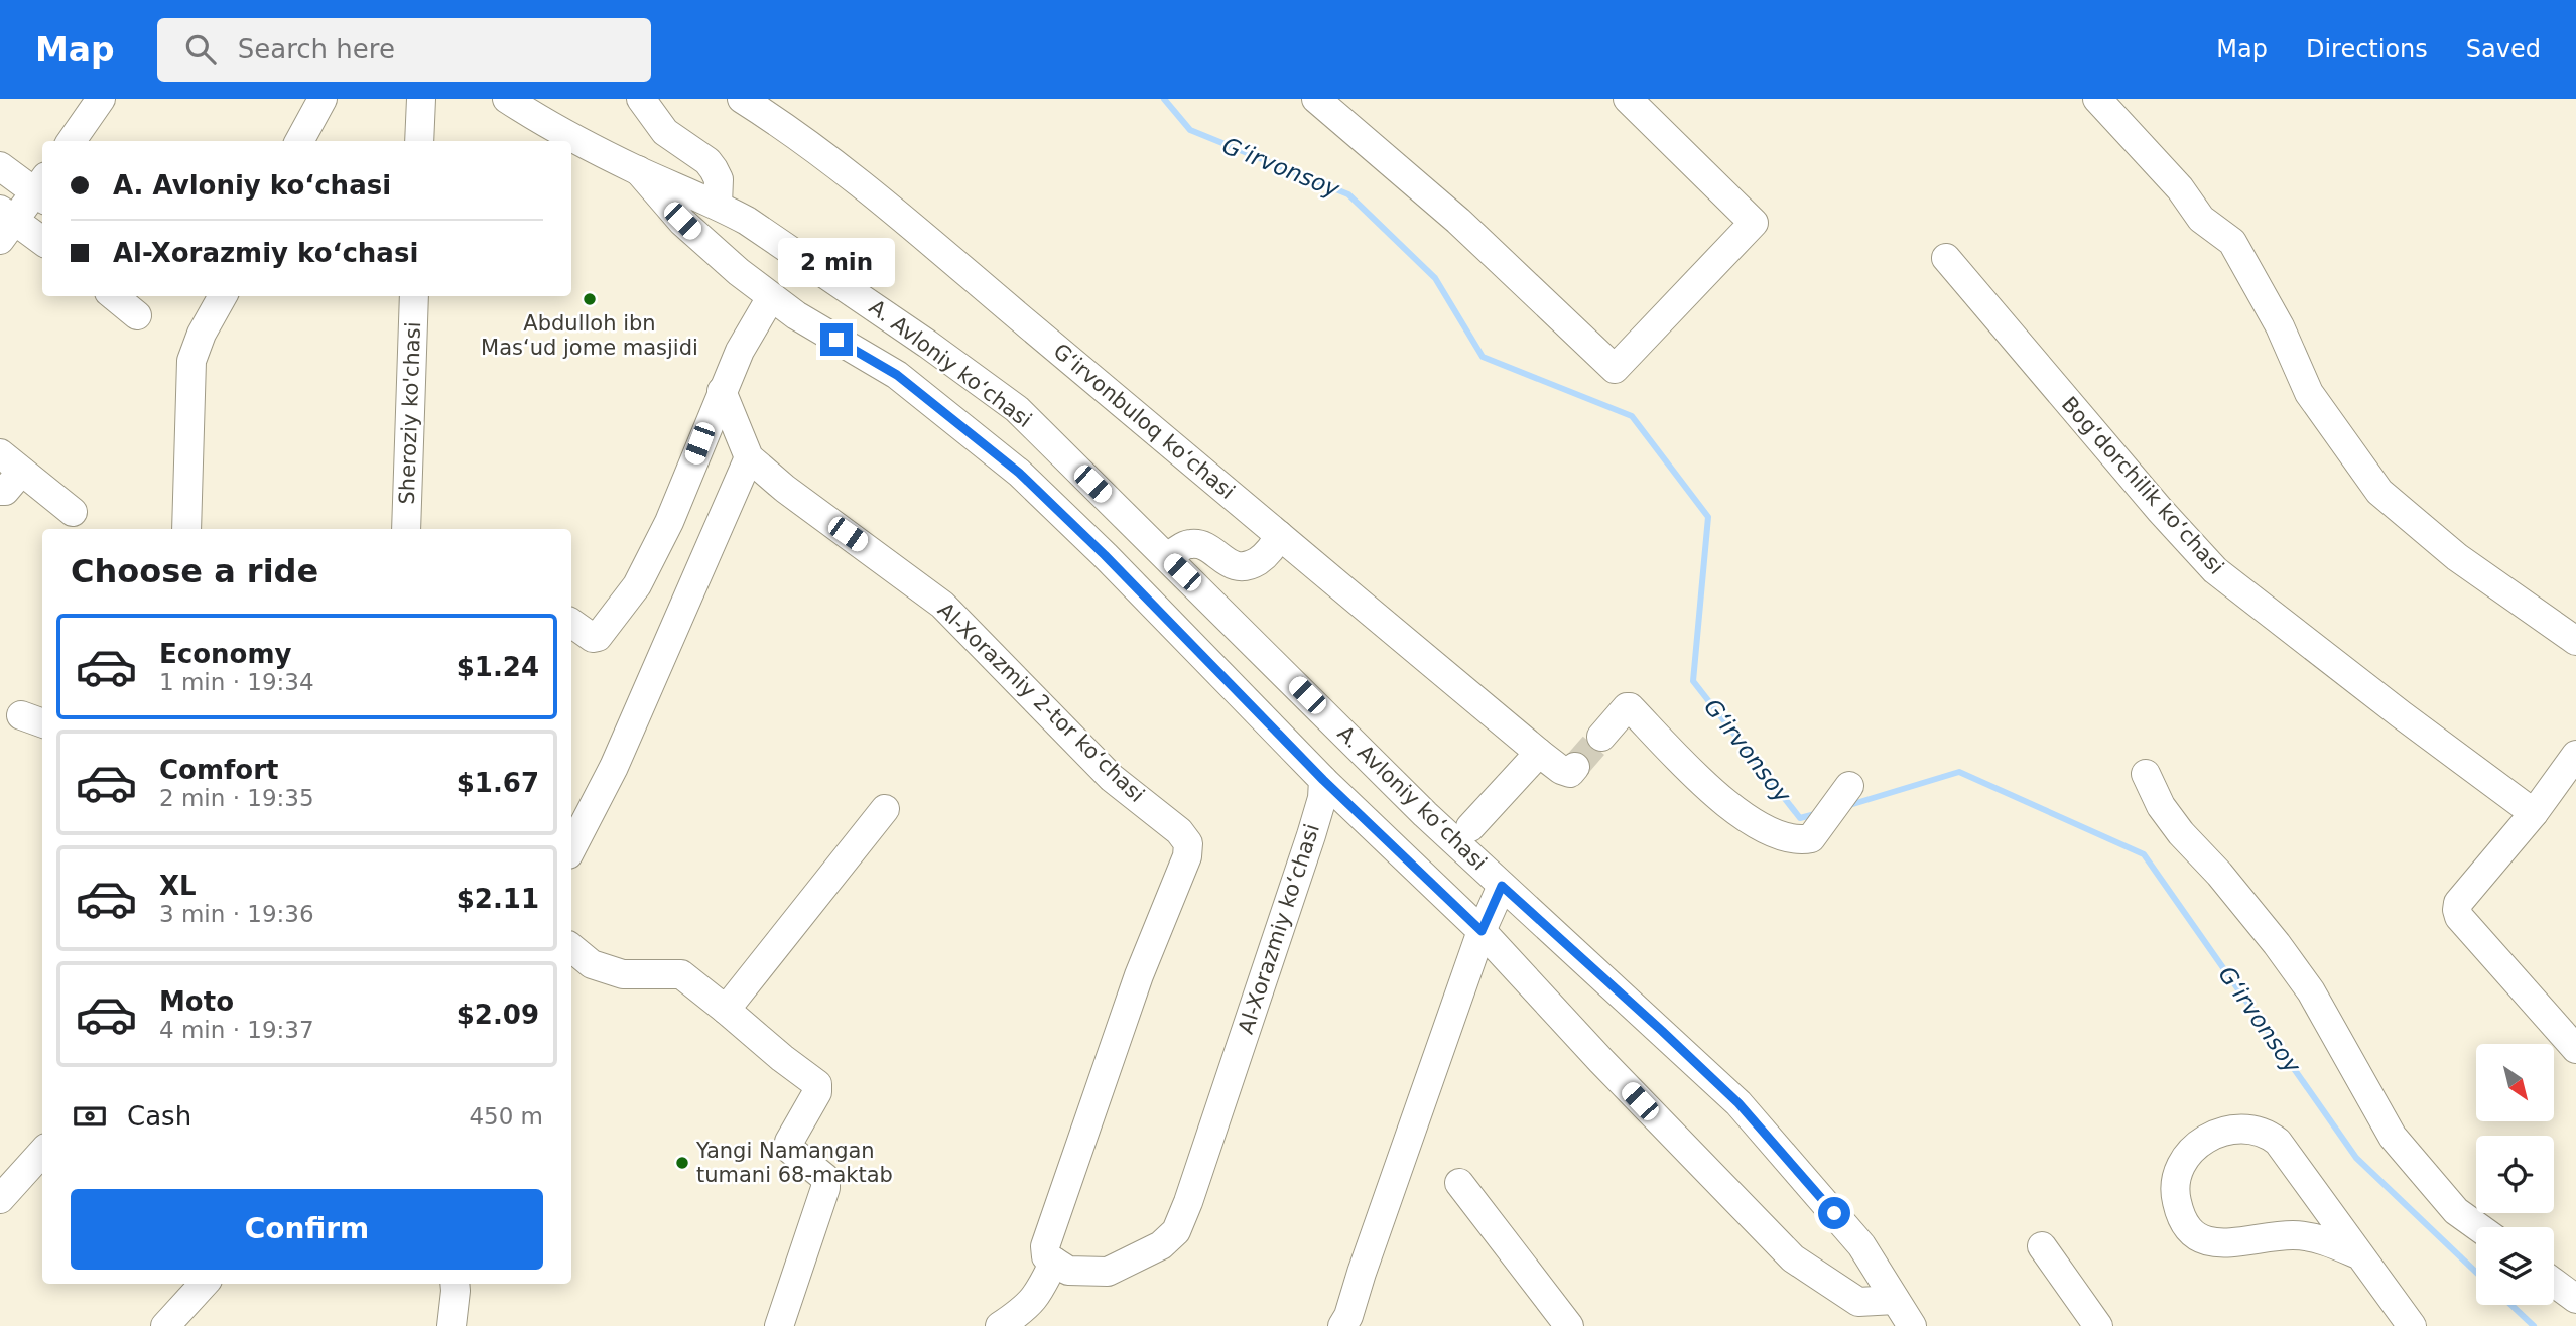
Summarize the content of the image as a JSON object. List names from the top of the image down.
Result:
{
  "streets": {
    "street": [
      "A. Avloniy ko‘chasi",
      "Sheroziy ko'chasi",
      "Gʻirvonbuloq koʻchasi",
      "Bogʻdorchilik koʻchasi",
      "Al-Xorazmiy 2-tor koʻchasi",
      "Al-Xorazmiy koʻchasi"
    ]
  },
  "crossings": [
    ["Al-Xorazmiy 2-tor koʻchasi", "Al-Xorazmiy koʻchasi"]
  ],
  "water": ["G‘irvonsoy"],
  "places": ["Abdulloh ibn Mas‘ud jome masjidi", "Yangi Namangan tumani 68-maktab"],
  "north": "bottom right",
  "page": {
    "header": "Map",
    "search": "Search here",
    "nav": ["Map", "Directions", "Saved"],
    "banner": ["A. Avloniy ko‘chasi", "Al-Xorazmiy koʻchasi"],
    "bubble": "2 min",
    "heading": "Choose a ride",
    "list": [
      {
        "name": "Economy",
        "note": "1 min · 19:34",
        "value": "$1.24"
      },
      {
        "name": "Comfort",
        "note": "2 min · 19:35",
        "value": "$1.67"
      },
      {
        "name": "XL",
        "note": "3 min · 19:36",
        "value": "$2.11"
      },
      {
        "name": "Moto",
        "note": "4 min · 19:37",
        "value": "$2.09"
      }
    ],
    "pay": ["Cash", "450 m"],
    "buttons": "Confirm"
  }
}
